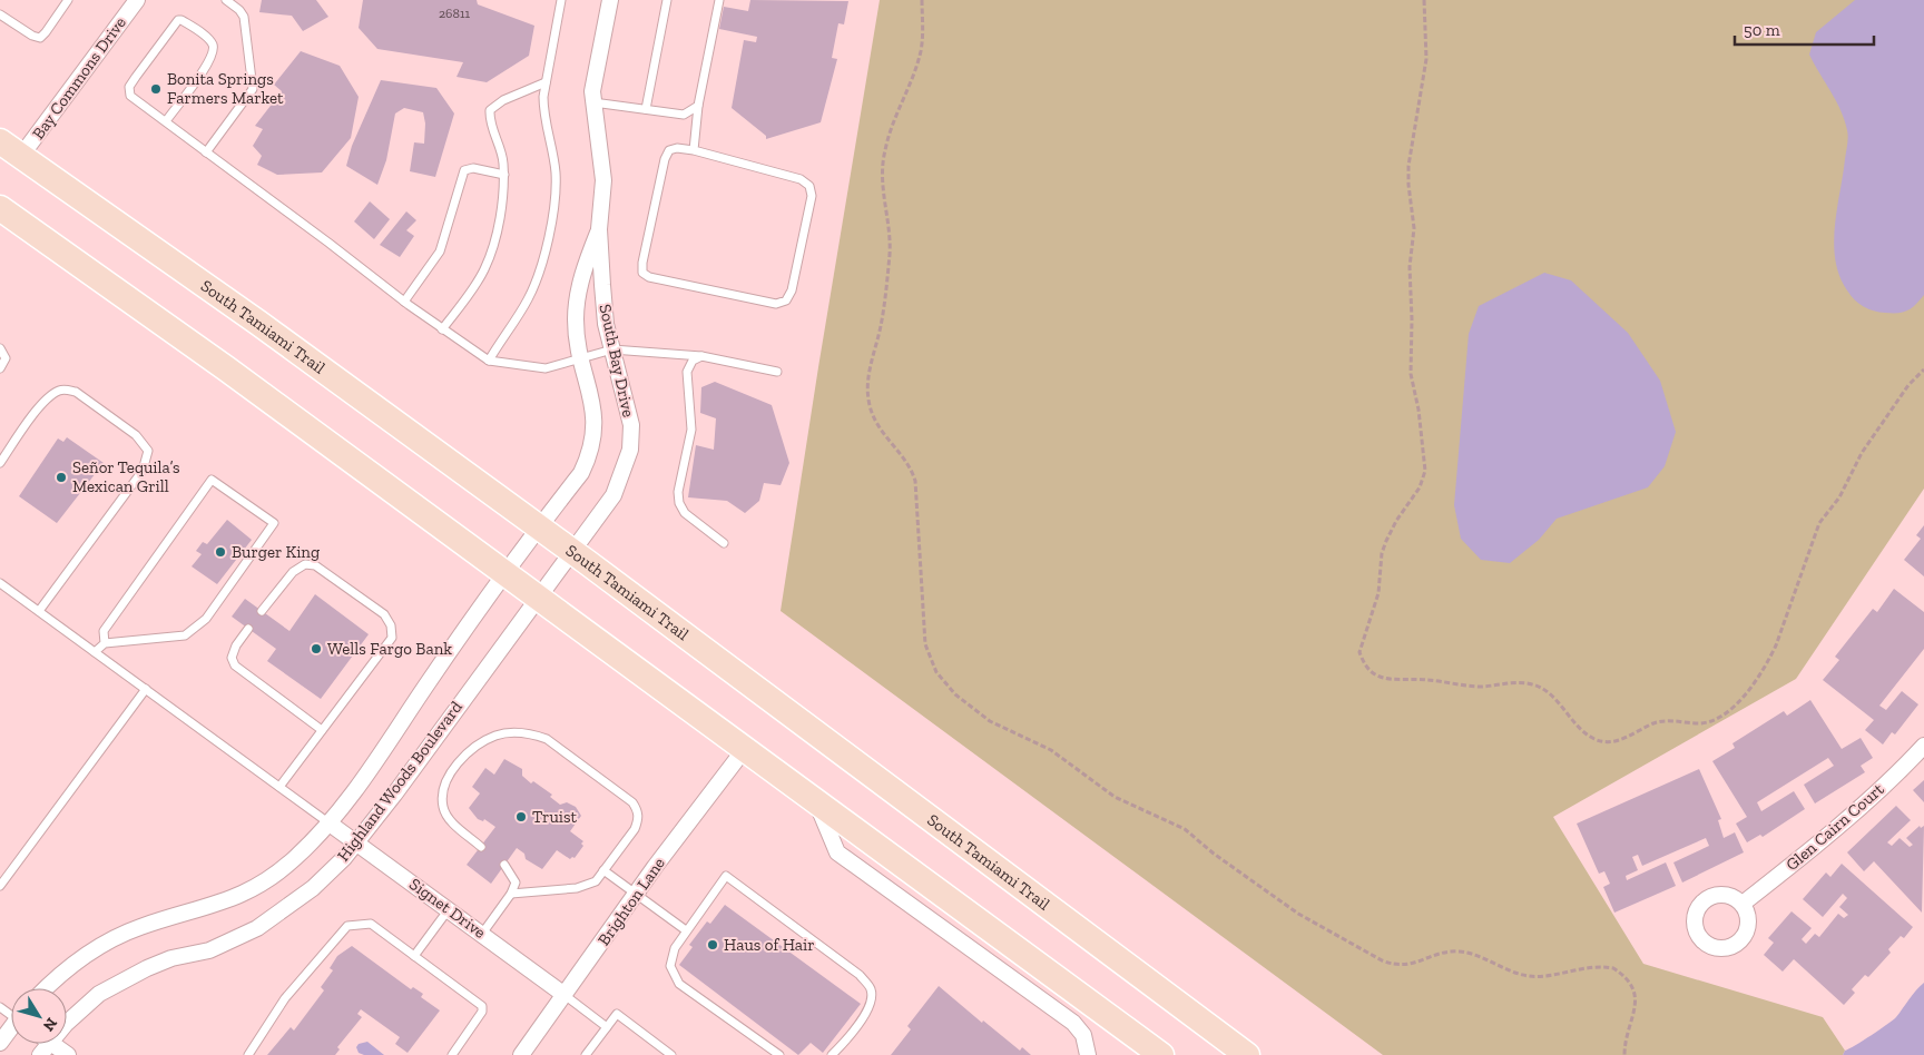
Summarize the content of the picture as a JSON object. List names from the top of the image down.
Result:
{
  "streets": {
    "main road": ["South Tamiami Trail"],
    "street": [
      "Bay Commons Drive",
      "South Bay Drive",
      "Highland Woods Boulevard",
      "Glen Cairn Court",
      "Brighton Lane",
      "Signet Drive"
    ]
  },
  "crossings": [
    ["Bay Commons Drive", "South Tamiami Trail"],
    ["South Tamiami Trail", "South Bay Drive"],
    ["South Bay Drive", "Highland Woods Boulevard"],
    ["Highland Woods Boulevard", "Signet Drive"],
    ["Brighton Lane", "Signet Drive"]
  ],
  "places": [
    "Bonita Springs Farmers Market",
    "Señor Tequila’s Mexican Grill",
    "Burger King",
    "Wells Fargo Bank",
    "Truist",
    "Haus of Hair"
  ],
  "house_numbers": ["26811"],
  "scale_bar": "50 m",
  "north": "bottom right"
}
